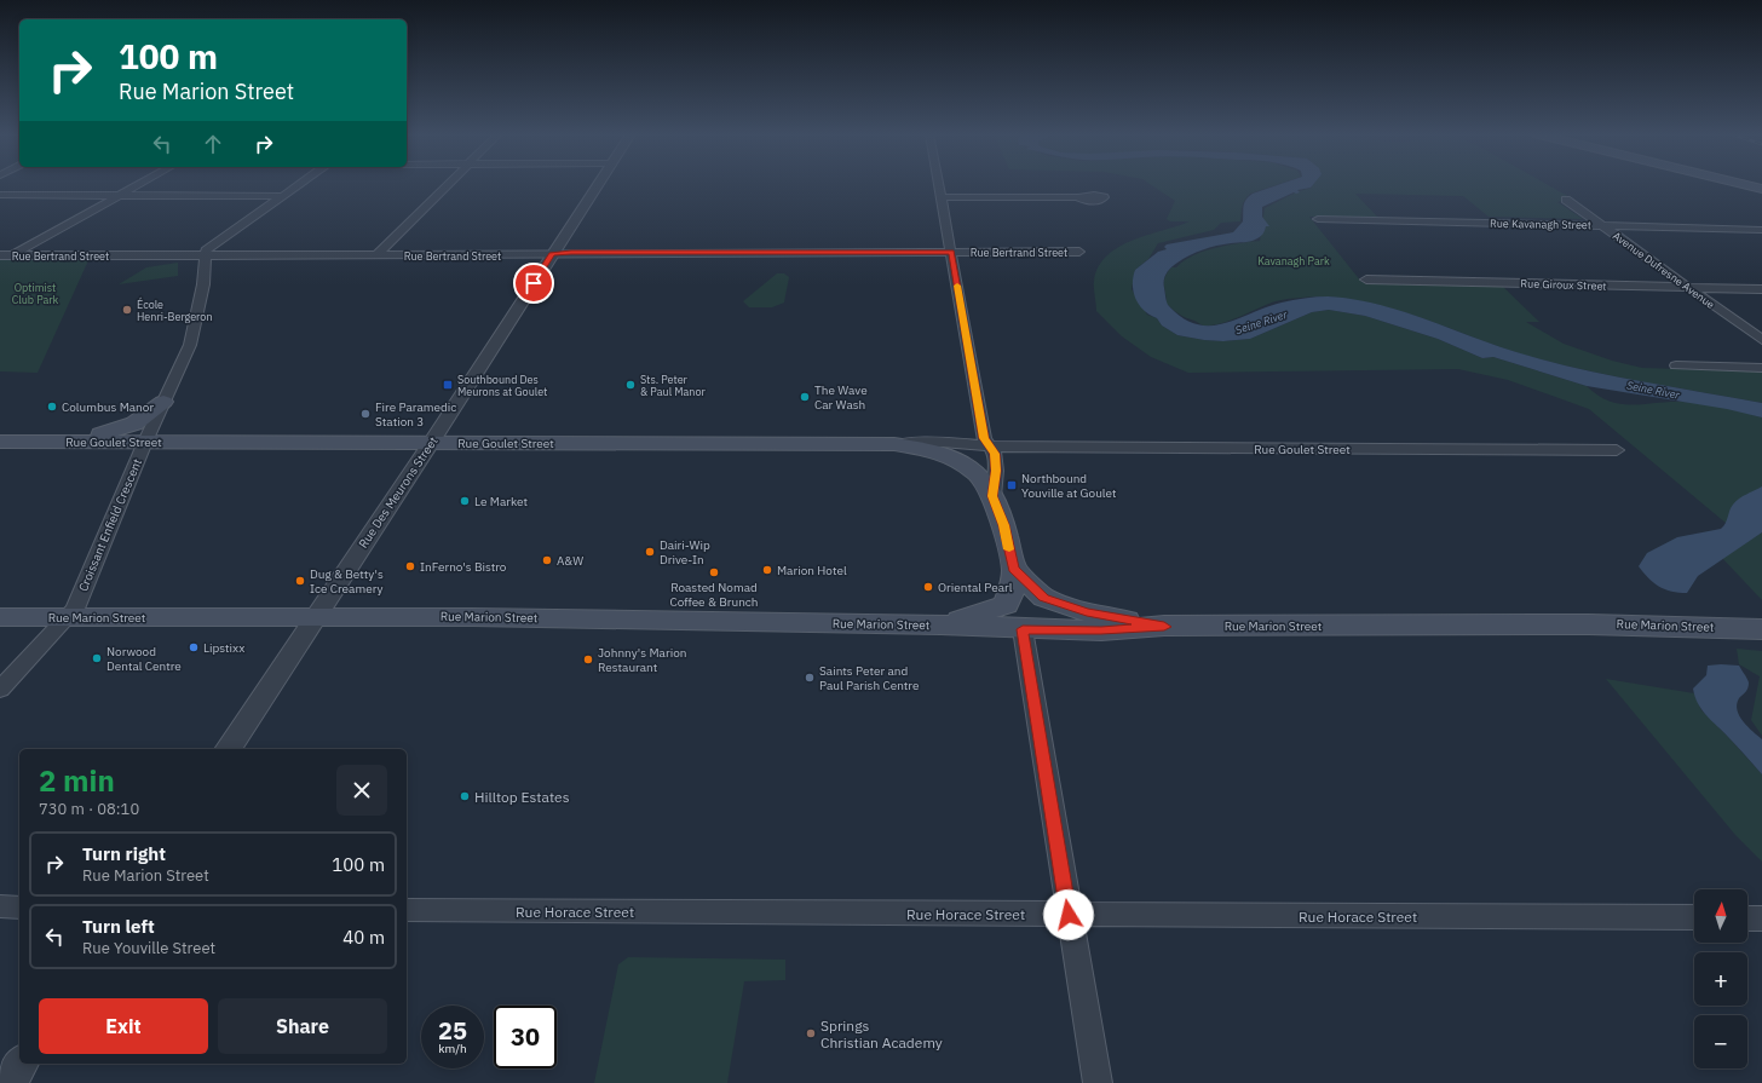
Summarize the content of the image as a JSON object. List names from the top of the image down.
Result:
{
  "streets": {
    "main road": ["Rue Goulet Street", "Rue Marion Street"],
    "street": [
      "Rue Kavanagh Street",
      "Rue Bertrand Street",
      "Avenue Dufresne Avenue",
      "Rue Giroux Street",
      "Rue Des Meurons Street",
      "Croissant Enfield Crescent",
      "Rue Horace Street"
    ]
  },
  "crossings": [
    ["Rue Kavanagh Street", "Avenue Dufresne Avenue"],
    ["Rue Bertrand Street", "Rue Des Meurons Street"],
    ["Rue Bertrand Street", "Croissant Enfield Crescent"],
    ["Avenue Dufresne Avenue", "Rue Giroux Street"],
    ["Rue Goulet Street", "Rue Des Meurons Street"],
    ["Rue Goulet Street", "Croissant Enfield Crescent"],
    ["Rue Des Meurons Street", "Rue Marion Street"],
    ["Croissant Enfield Crescent", "Rue Marion Street"]
  ],
  "water": ["Seine River"],
  "parks": ["Kavanagh Park", "Optimist Club Park"],
  "places": {
    "other": [
      "École Henri-Bergeron",
      "Sts. Peter & Paul Manor",
      "The Wave Car Wash",
      "Columbus Manor",
      "Fire Paramedic Station 3",
      "Le Market",
      "Dairi-Wip Drive-In",
      "A&W",
      "InFerno's Bistro",
      "Marion Hotel",
      "Roasted Nomad Coffee & Brunch",
      "Dug & Betty's Ice Creamery",
      "Oriental Pearl",
      "Lipstixx",
      "Norwood Dental Centre",
      "Johnny's Marion Restaurant",
      "Saints Peter and Paul Parish Centre",
      "Hilltop Estates",
      "Springs Christian Academy"
    ],
    "transit": ["Southbound Des Meurons at Goulet", "Northbound Youville at Goulet"]
  },
  "north": "top",
  "page": {
    "turn": ["100 m", "Rue Marion Street"],
    "heading": ["2 min", "730 m · 08:10"],
    "list": [
      {
        "name": "Turn right",
        "note": "Rue Marion Street",
        "value": "100 m"
      },
      {
        "name": "Turn left",
        "note": "Rue Youville Street",
        "value": "40 m"
      }
    ],
    "map_buttons": ["+", "−"],
    "buttons": ["Exit", "Share"],
    "speed": "25 km/h",
    "limit": "30"
  }
}
